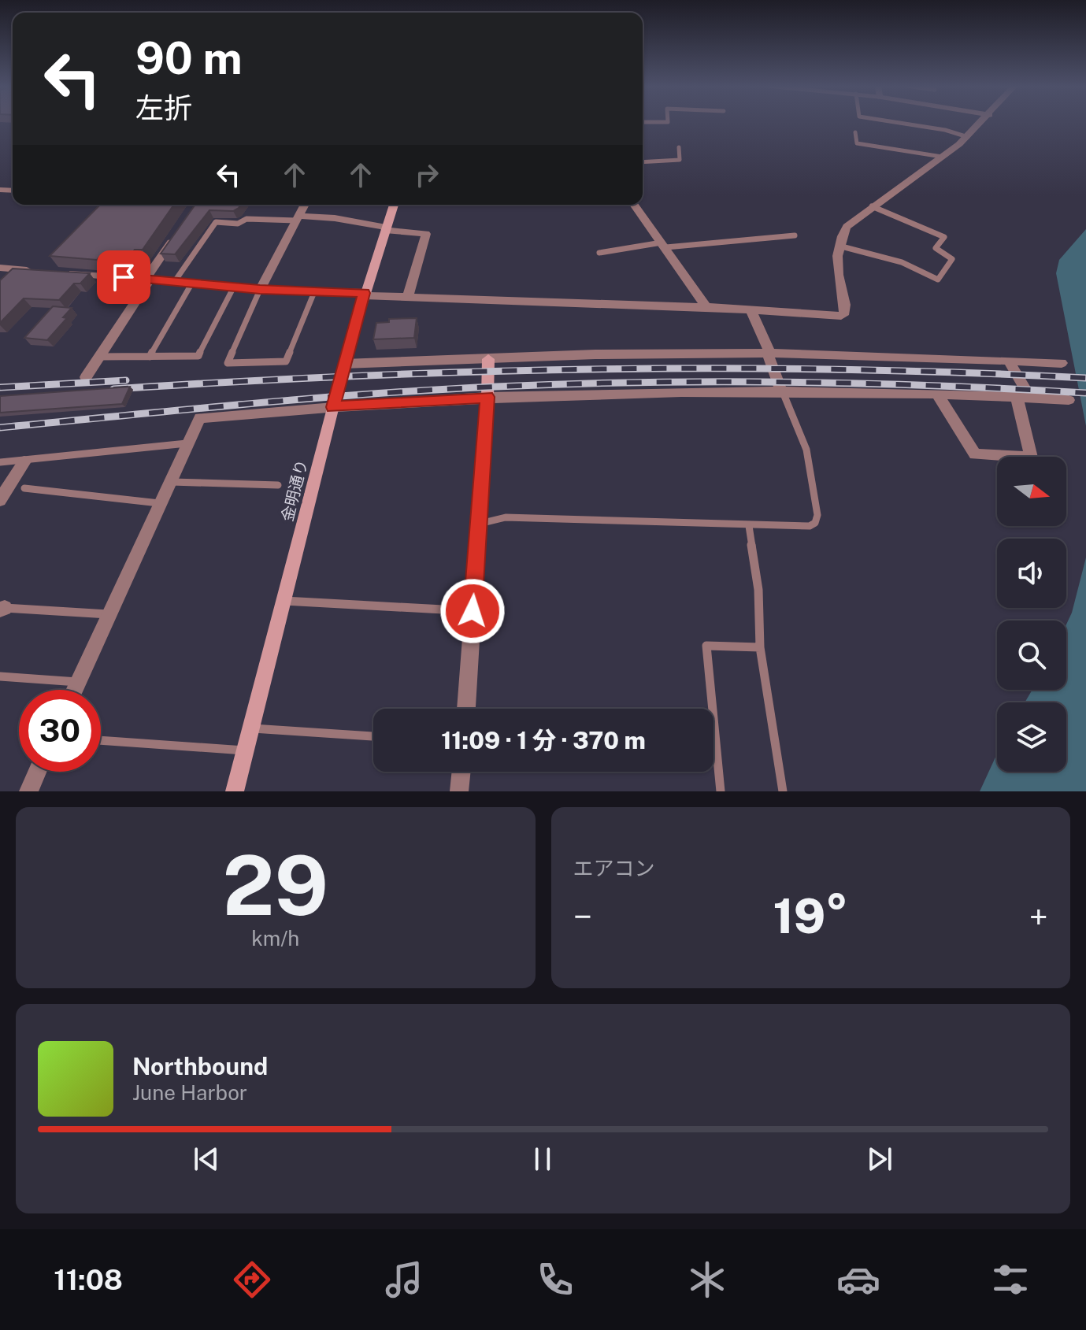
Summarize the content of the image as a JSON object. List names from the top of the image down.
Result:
{
  "streets": {
    "street": ["金明通り"]
  },
  "north": "right",
  "page": {
    "turn": ["90 m", "左折"],
    "limit": "30",
    "trip": "11:09 · 1 分 · 370 m",
    "tile": [
      ["29", "km/h"],
      "エアコン"
    ],
    "heat": ["−", "19°", "+"],
    "song": ["Northbound", "June Harbor"],
    "tabs": "11:08"
  }
}
